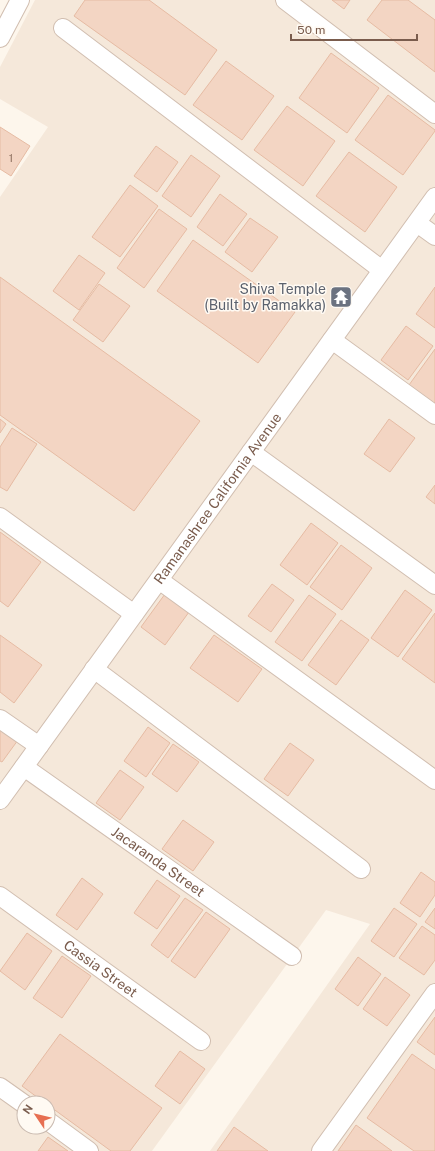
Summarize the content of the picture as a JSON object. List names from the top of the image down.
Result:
{
  "streets": {
    "street": ["Ramanashree California Avenue", "Jacaranda Street", "Cassia Street"]
  },
  "crossings": [
    ["Ramanashree California Avenue", "Jacaranda Street"]
  ],
  "places": {
    "temple": ["Shiva Temple (Built by Ramakka)"]
  },
  "house_numbers": ["1"],
  "scale_bar": "50 m",
  "north": "top left"
}
